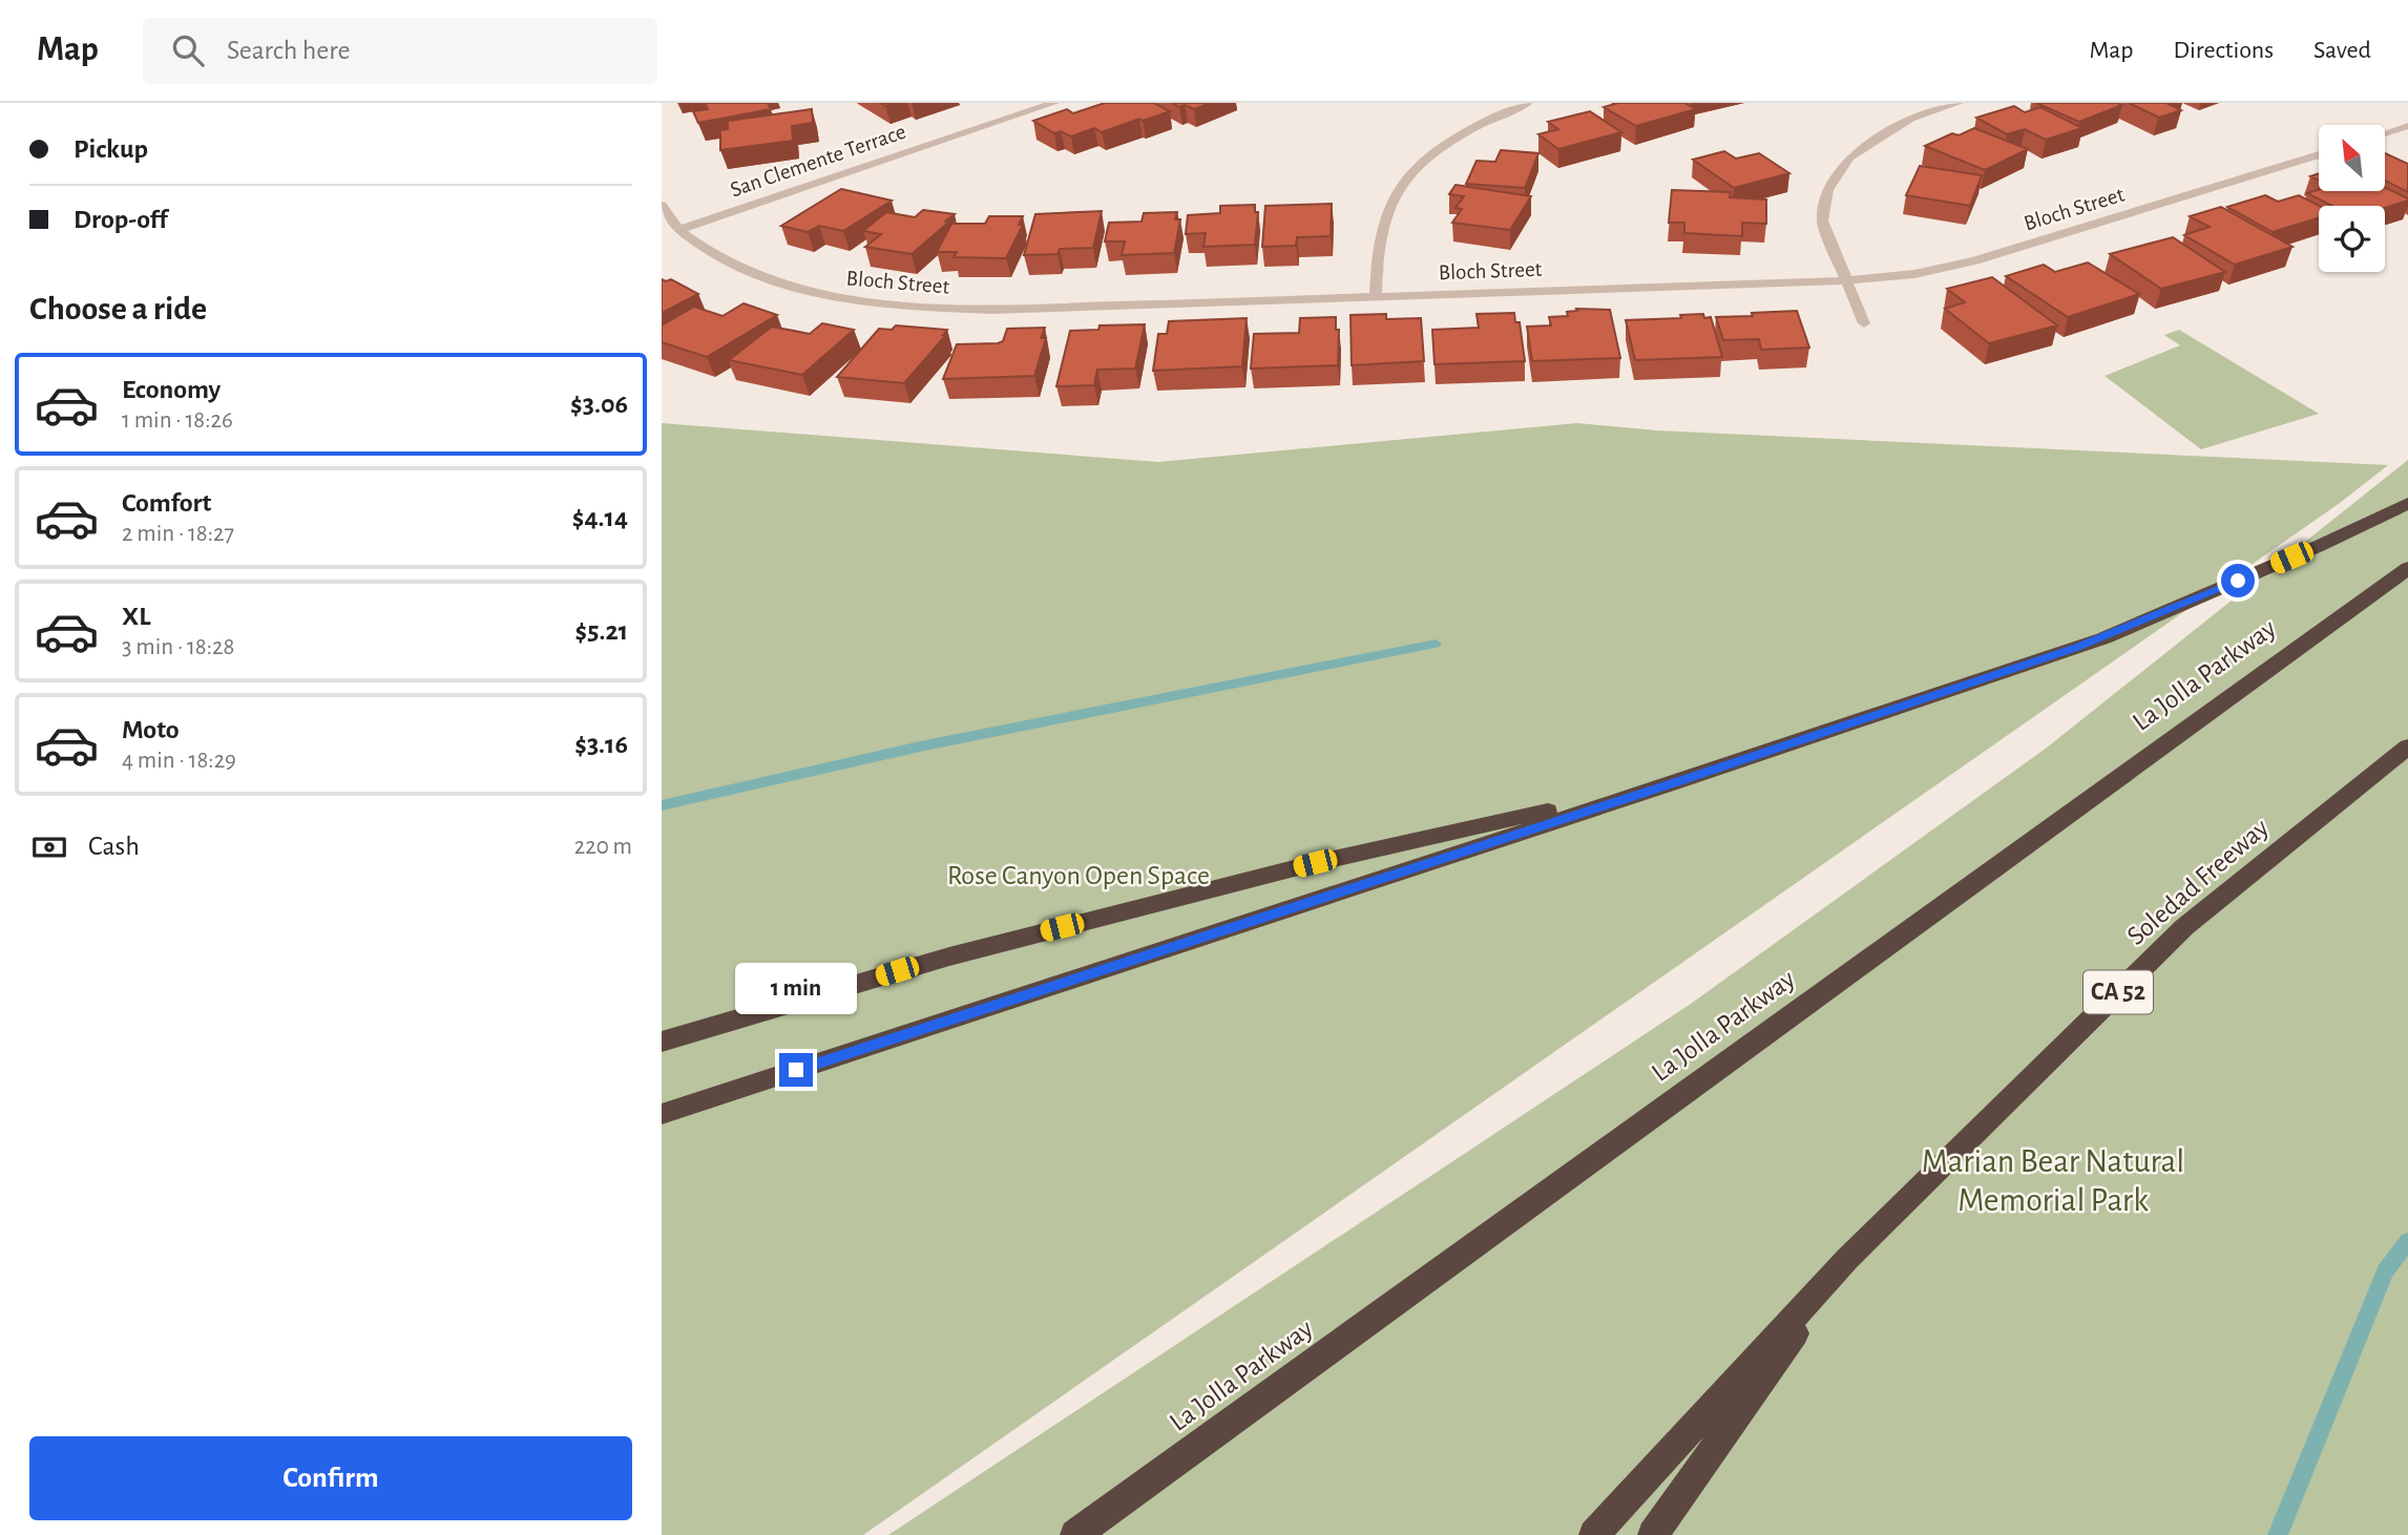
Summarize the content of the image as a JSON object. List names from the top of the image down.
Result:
{
  "streets": {
    "highway": ["La Jolla Parkway", "Soledad Freeway", "CA 52"],
    "street": ["San Clemente Terrace", "Bloch Street"]
  },
  "crossings": [
    ["San Clemente Terrace", "Bloch Street"]
  ],
  "parks": ["Rose Canyon Open Space", "Marian Bear Natural Memorial Park"],
  "north": "top left",
  "page": {
    "header": "Map",
    "search": "Search here",
    "nav": ["Map", "Directions", "Saved"],
    "banner": ["Pickup", "Drop-off"],
    "heading": "Choose a ride",
    "list": [
      {
        "name": "Economy",
        "note": "1 min · 18:26",
        "value": "$3.06"
      },
      {
        "name": "Comfort",
        "note": "2 min · 18:27",
        "value": "$4.14"
      },
      {
        "name": "XL",
        "note": "3 min · 18:28",
        "value": "$5.21"
      },
      {
        "name": "Moto",
        "note": "4 min · 18:29",
        "value": "$3.16"
      }
    ],
    "pay": ["Cash", "220 m"],
    "bubble": "1 min",
    "buttons": "Confirm"
  }
}
